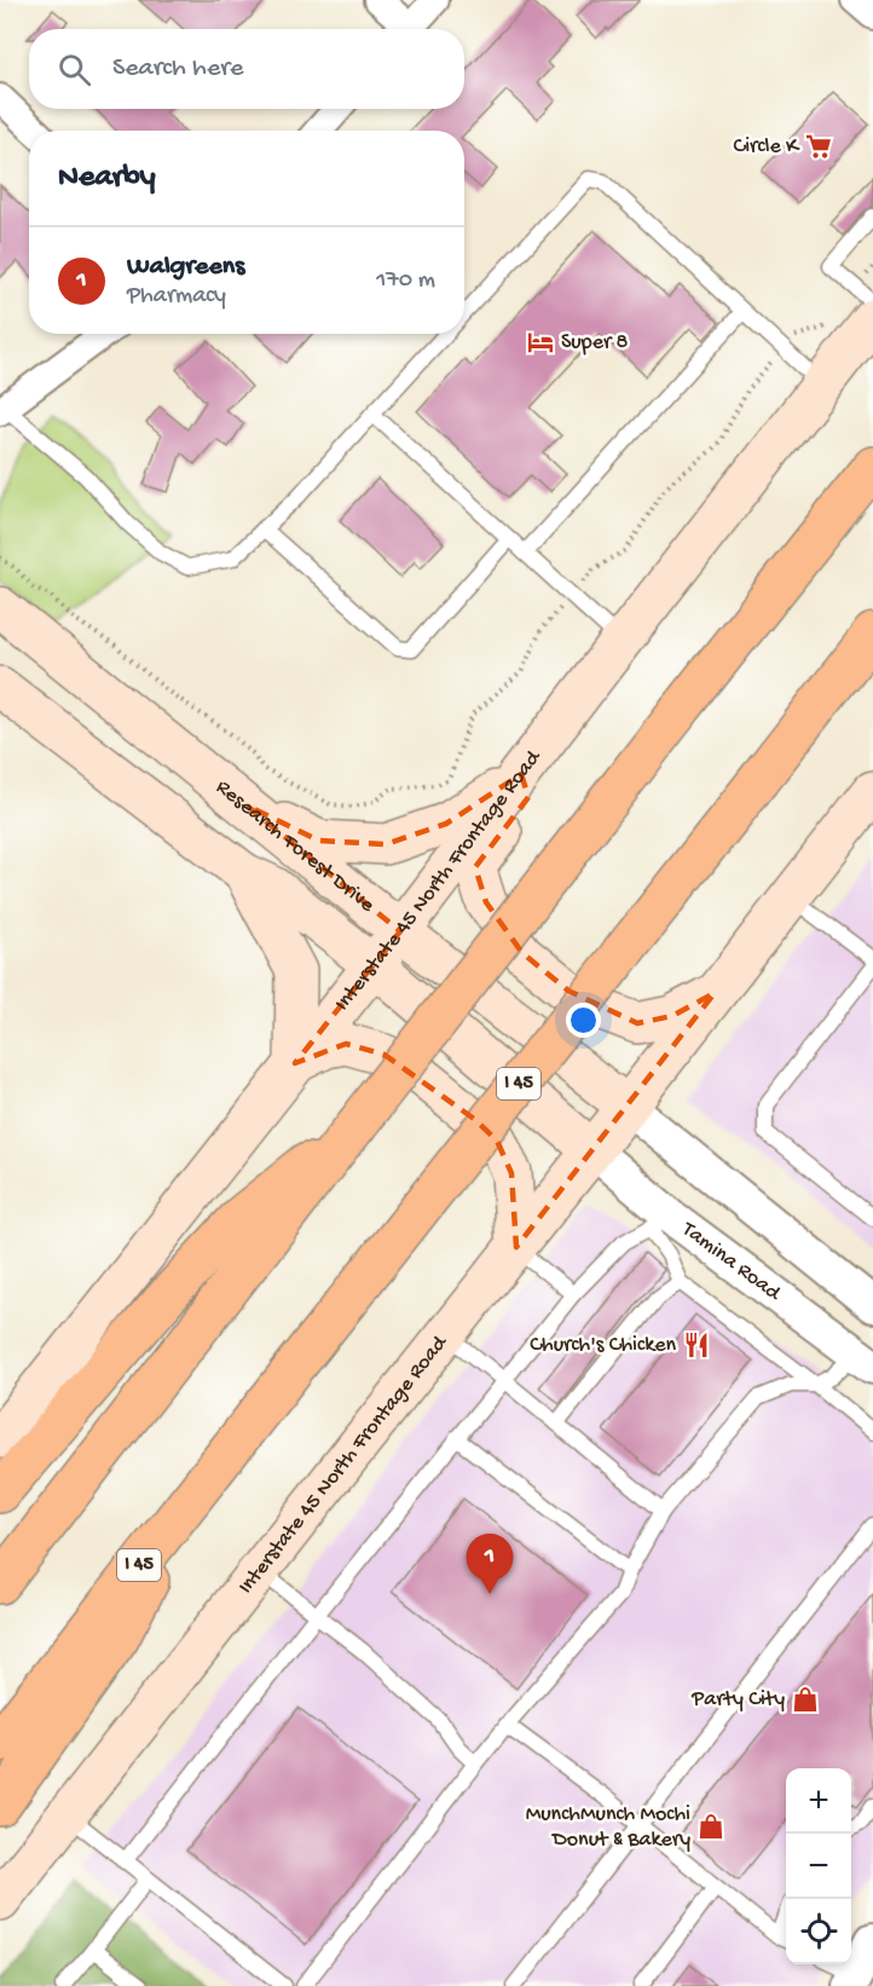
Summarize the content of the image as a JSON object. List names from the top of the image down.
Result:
{
  "streets": {
    "highway": ["I 45"],
    "main road": ["Research Forest Drive", "Interstate 45 North Frontage Road"],
    "street": ["Tamina Road"]
  },
  "crossings": [
    ["Research Forest Drive", "Interstate 45 North Frontage Road"],
    ["Research Forest Drive", "Tamina Road"],
    ["Interstate 45 North Frontage Road", "Tamina Road"]
  ],
  "places": {
    "supermarket": ["Circle K"],
    "hotel": ["Super 8"],
    "restaurant": ["Church's Chicken"],
    "shop": ["Party City", "MunchMunch Mochi Donut & Bakery"]
  },
  "page": {
    "search": "Search here",
    "heading": "Nearby",
    "list": [
      {
        "mark": "1",
        "name": "Walgreens",
        "note": "Pharmacy",
        "value": "170 m"
      }
    ],
    "pins": "1",
    "map_buttons": ["+", "−"]
  }
}
